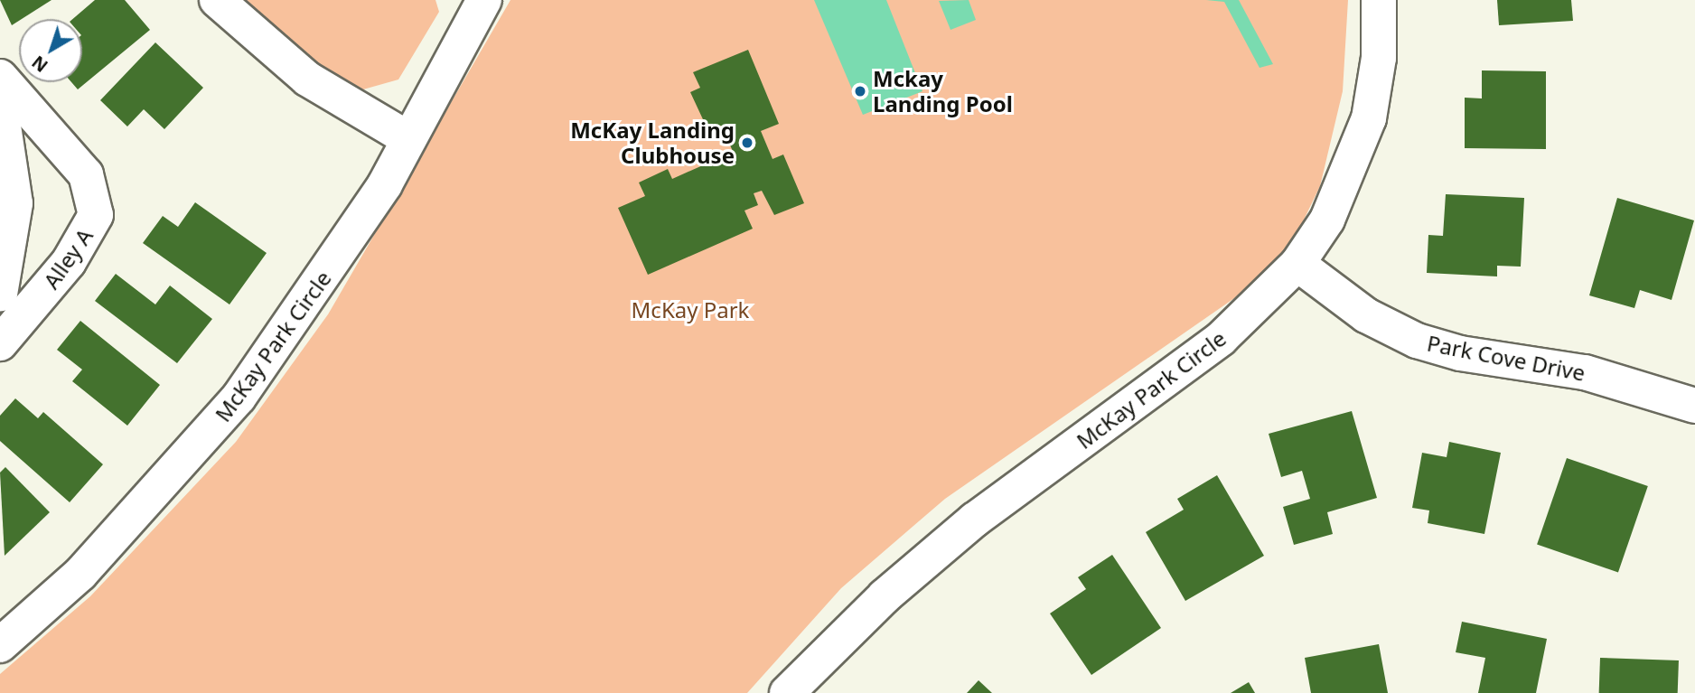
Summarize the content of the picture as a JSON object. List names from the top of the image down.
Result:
{
  "streets": {
    "street": ["Alley A", "McKay Park Circle", "Park Cove Drive"]
  },
  "crossings": [
    ["McKay Park Circle", "Park Cove Drive"]
  ],
  "parks": ["McKay Park"],
  "places": ["Mckay Landing Pool", "McKay Landing Clubhouse"],
  "north": "bottom left"
}
